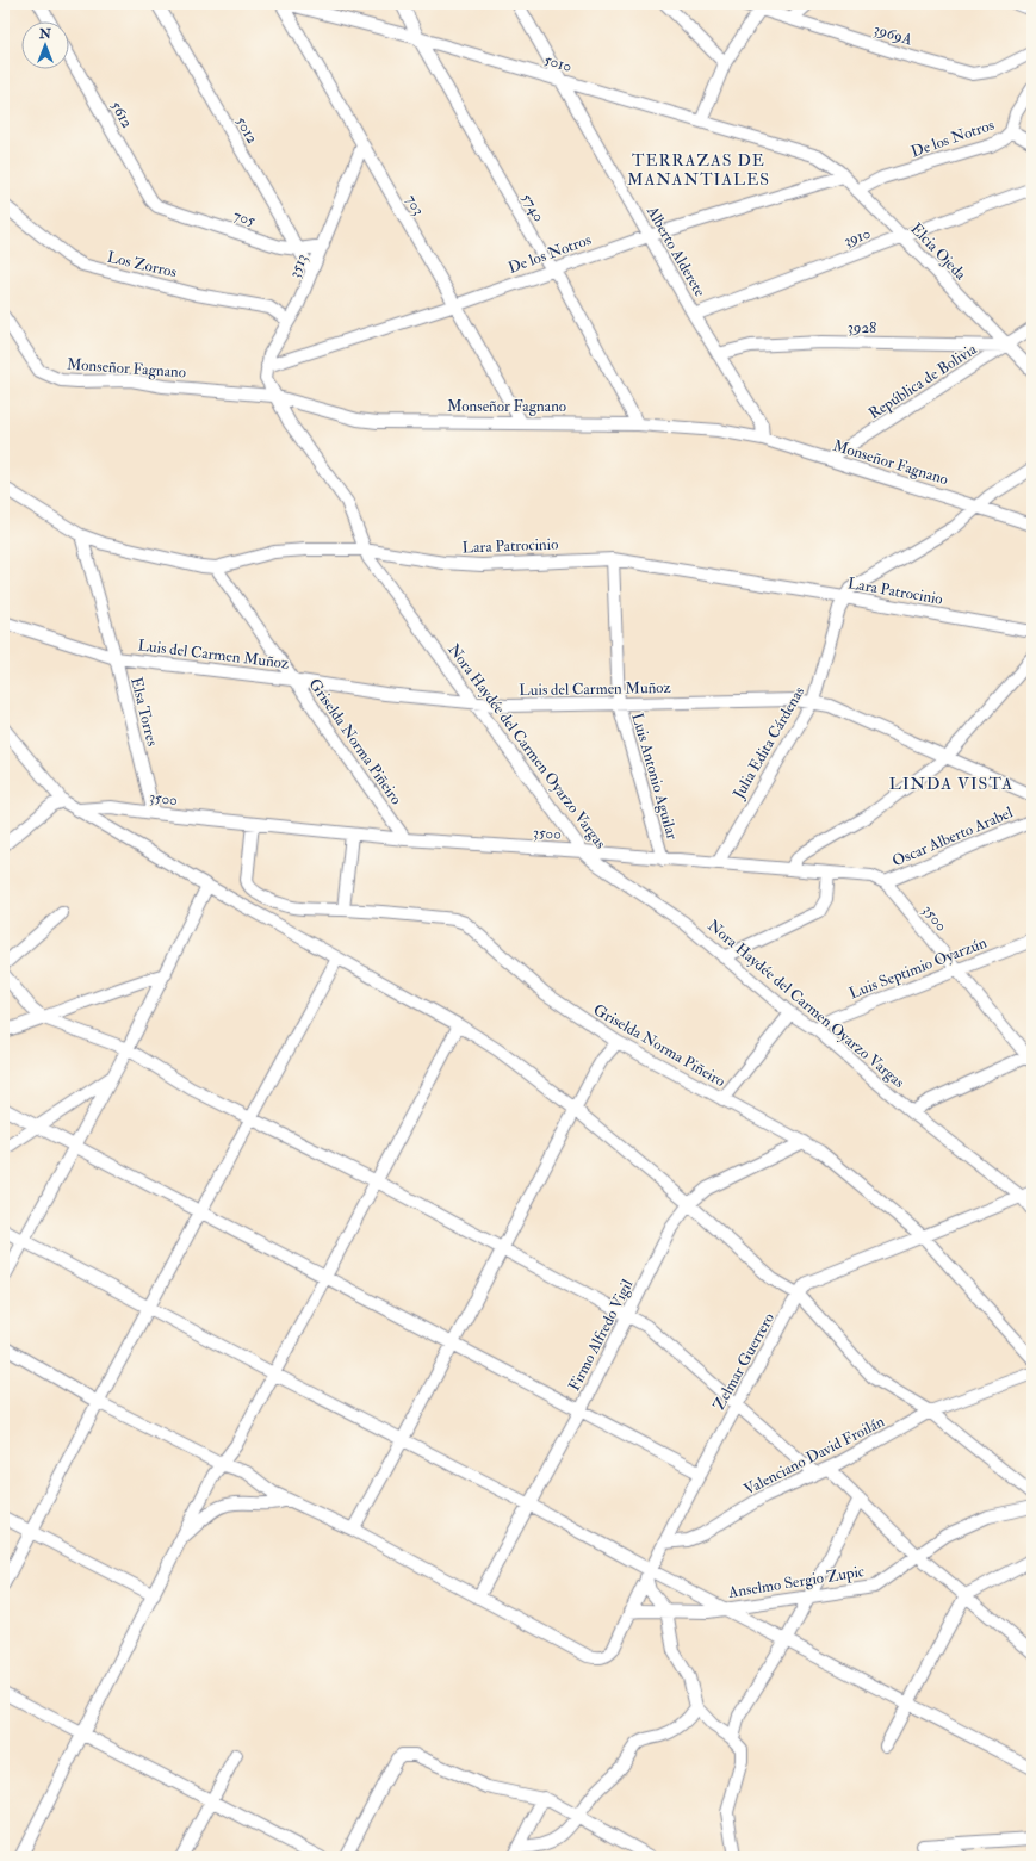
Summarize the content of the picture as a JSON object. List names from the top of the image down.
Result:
{
  "streets": {
    "street": [
      "3969A",
      "5010",
      "5612",
      "5012",
      "De los Notros",
      "703",
      "5740",
      "705",
      "3910",
      "Alberto Alderete",
      "Elcia Ojeda",
      "Los Zorros",
      "3513",
      "3928",
      "Monseñor Fagnano",
      "República de Bolivia",
      "Lara Patrocinio",
      "Luis del Carmen Muñoz",
      "Elsa Torres",
      "Griselda Norma Piñeiro",
      "Julia Edita Cárdenas",
      "Nora Haydée del Carmen Oyarzo Vargas",
      "Luis Antonio Aguilar",
      "3500",
      "Oscar Alberto Arabel",
      "Luis Septimio Oyarzún",
      "Firmo Alfredo Vigil",
      "Zelmar Guerrero",
      "Valenciano David Froilán",
      "Anselmo Sergio Zupic"
    ]
  },
  "crossings": [
    ["5010", "5740"],
    ["5010", "Alberto Alderete"],
    ["5010", "Elcia Ojeda"],
    ["5612", "705"],
    ["5012", "705"],
    ["5012", "3513"],
    ["De los Notros", "703"],
    ["De los Notros", "5740"],
    ["De los Notros", "Alberto Alderete"],
    ["De los Notros", "Elcia Ojeda"],
    ["De los Notros", "3513"],
    ["703", "3513"],
    ["703", "Monseñor Fagnano"],
    ["5740", "Monseñor Fagnano"],
    ["705", "3513"],
    ["3910", "Alberto Alderete"],
    ["3910", "Elcia Ojeda"],
    ["Alberto Alderete", "3928"],
    ["Alberto Alderete", "Monseñor Fagnano"],
    ["Elcia Ojeda", "3928"],
    ["Elcia Ojeda", "República de Bolivia"],
    ["Los Zorros", "3513"],
    ["3513", "Monseñor Fagnano"],
    ["3513", "Nora Haydée del Carmen Oyarzo Vargas"],
    ["3928", "República de Bolivia"],
    ["Monseñor Fagnano", "República de Bolivia"],
    ["Monseñor Fagnano", "Nora Haydée del Carmen Oyarzo Vargas"],
    ["Lara Patrocinio", "Elsa Torres"],
    ["Lara Patrocinio", "Griselda Norma Piñeiro"],
    ["Lara Patrocinio", "Julia Edita Cárdenas"],
    ["Lara Patrocinio", "Nora Haydée del Carmen Oyarzo Vargas"],
    ["Lara Patrocinio", "Luis Antonio Aguilar"],
    ["Luis del Carmen Muñoz", "Elsa Torres"],
    ["Luis del Carmen Muñoz", "Griselda Norma Piñeiro"],
    ["Luis del Carmen Muñoz", "Julia Edita Cárdenas"],
    ["Luis del Carmen Muñoz", "Nora Haydée del Carmen Oyarzo Vargas"],
    ["Luis del Carmen Muñoz", "Luis Antonio Aguilar"],
    ["Elsa Torres", "3500"],
    ["Griselda Norma Piñeiro", "3500"],
    ["Griselda Norma Piñeiro", "Firmo Alfredo Vigil"],
    ["Griselda Norma Piñeiro", "Zelmar Guerrero"],
    ["Julia Edita Cárdenas", "3500"],
    ["Nora Haydée del Carmen Oyarzo Vargas", "3500"],
    ["Nora Haydée del Carmen Oyarzo Vargas", "Luis Septimio Oyarzún"],
    ["Nora Haydée del Carmen Oyarzo Vargas", "Zelmar Guerrero"],
    ["Luis Antonio Aguilar", "3500"],
    ["3500", "Oscar Alberto Arabel"],
    ["3500", "Luis Septimio Oyarzún"],
    ["Firmo Alfredo Vigil", "Zelmar Guerrero"],
    ["Zelmar Guerrero", "Valenciano David Froilán"],
    ["Zelmar Guerrero", "Anselmo Sergio Zupic"]
  ],
  "districts": ["TERRAZAS DE MANANTIALES", "LINDA VISTA"],
  "north": "top"
}
